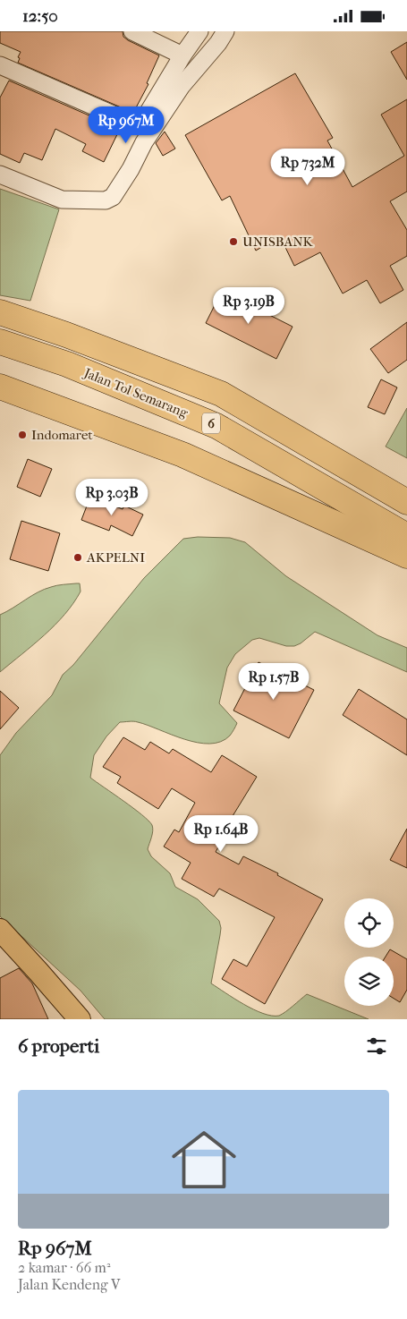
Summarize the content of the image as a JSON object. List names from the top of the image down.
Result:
{
  "streets": {
    "highway": ["Jalan Tol Semarang", "6"]
  },
  "places": ["UNISBANK", "Indomaret", "AKPELNI"],
  "page": {
    "status": "12:50",
    "price": [
      "Rp 967M",
      "Rp 732M",
      "Rp 3.19B",
      "Rp 3.03B",
      "Rp 1.57B",
      "Rp 1.64B"
    ],
    "heading": "6 properti",
    "list": [
      {
        "name": "Rp 967M",
        "note": "2 kamar · 66 m² · Jalan Kendeng V"
      }
    ]
  }
}
